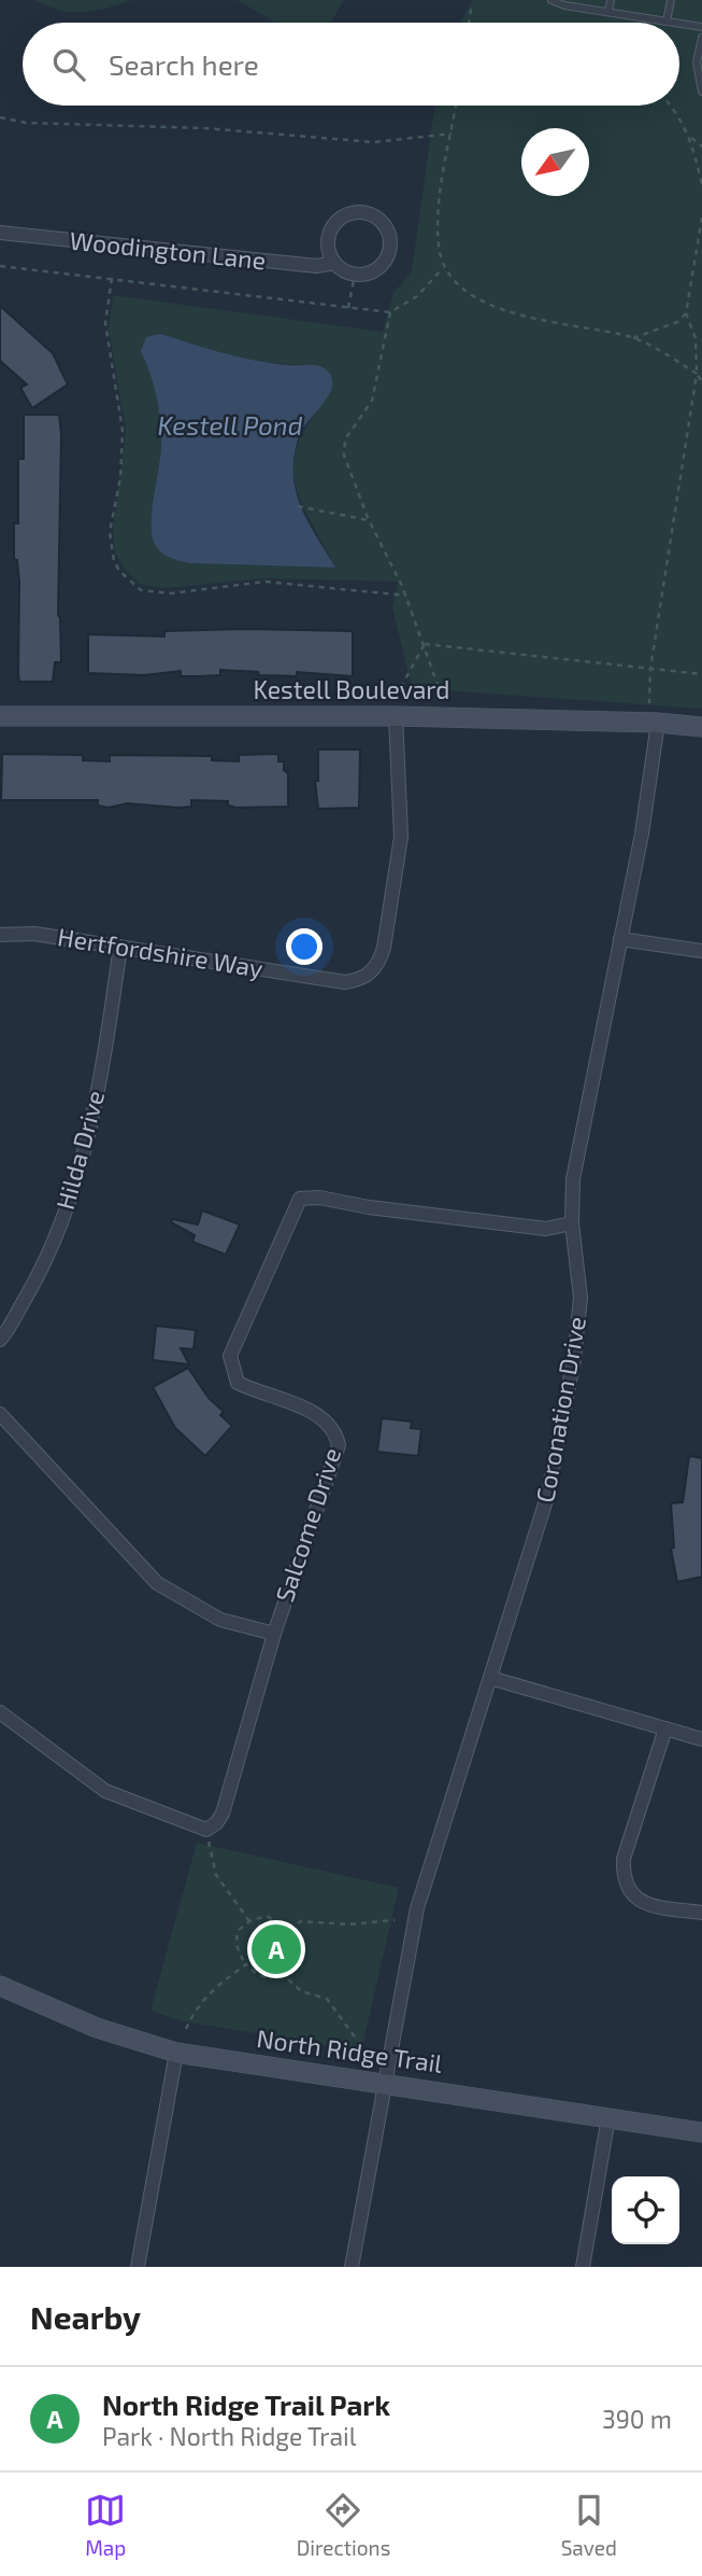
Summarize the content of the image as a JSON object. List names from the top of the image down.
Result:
{
  "streets": {
    "street": [
      "Woodington Lane",
      "Kestell Boulevard",
      "Hertfordshire Way",
      "Hilda Drive",
      "Coronation Drive",
      "Salcome Drive",
      "North Ridge Trail"
    ]
  },
  "crossings": [
    ["Kestell Boulevard", "Hertfordshire Way"],
    ["Kestell Boulevard", "Coronation Drive"],
    ["Hertfordshire Way", "Hilda Drive"],
    ["Coronation Drive", "Salcome Drive"],
    ["Coronation Drive", "North Ridge Trail"]
  ],
  "water": ["Kestell Pond"],
  "north": "bottom left",
  "page": {
    "search": "Search here",
    "pins": "A",
    "heading": "Nearby",
    "list": [
      {
        "mark": "A",
        "name": "North Ridge Trail Park",
        "note": "Park · North Ridge Trail",
        "value": "390 m"
      }
    ],
    "nav": ["Map", "Directions", "Saved"]
  }
}
